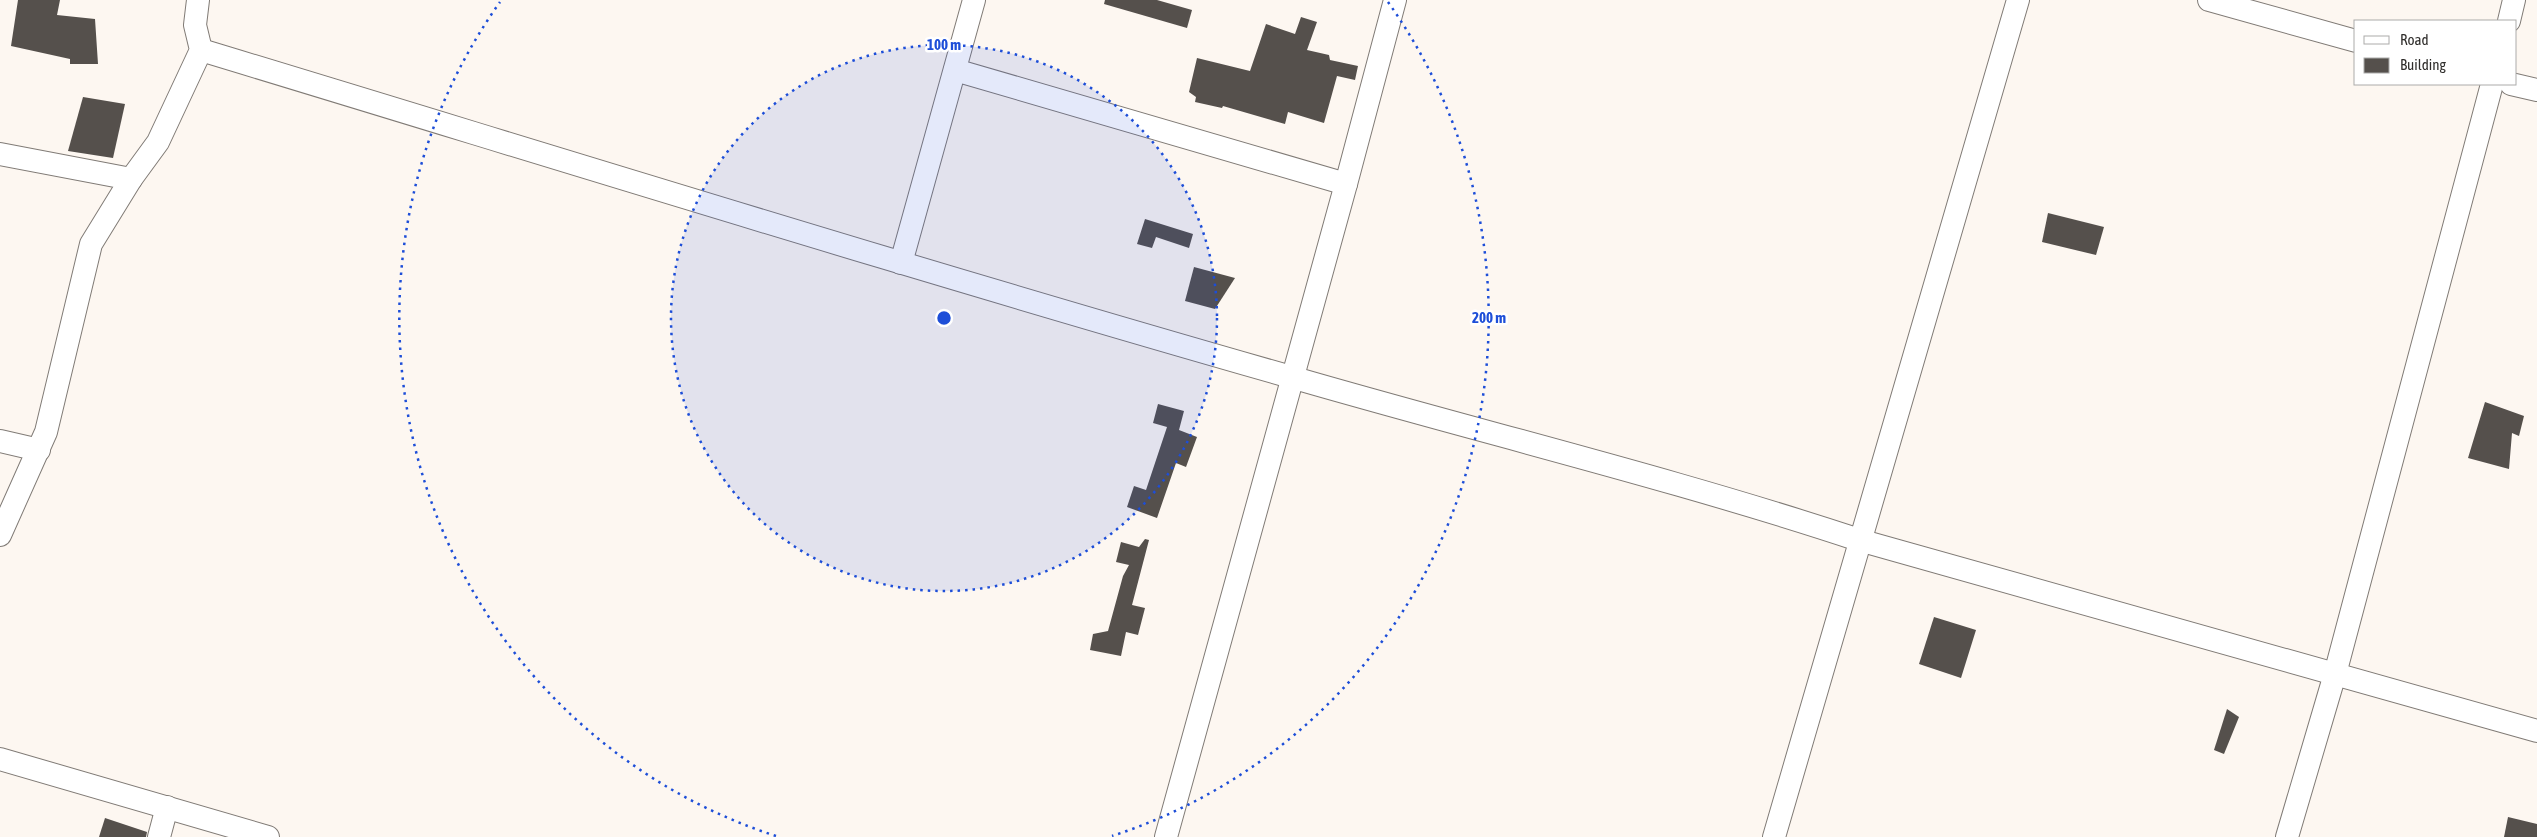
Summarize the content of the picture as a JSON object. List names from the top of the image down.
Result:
{
  "legend": ["Road", "Building"],
  "rings": ["100 m", "200 m"]
}
